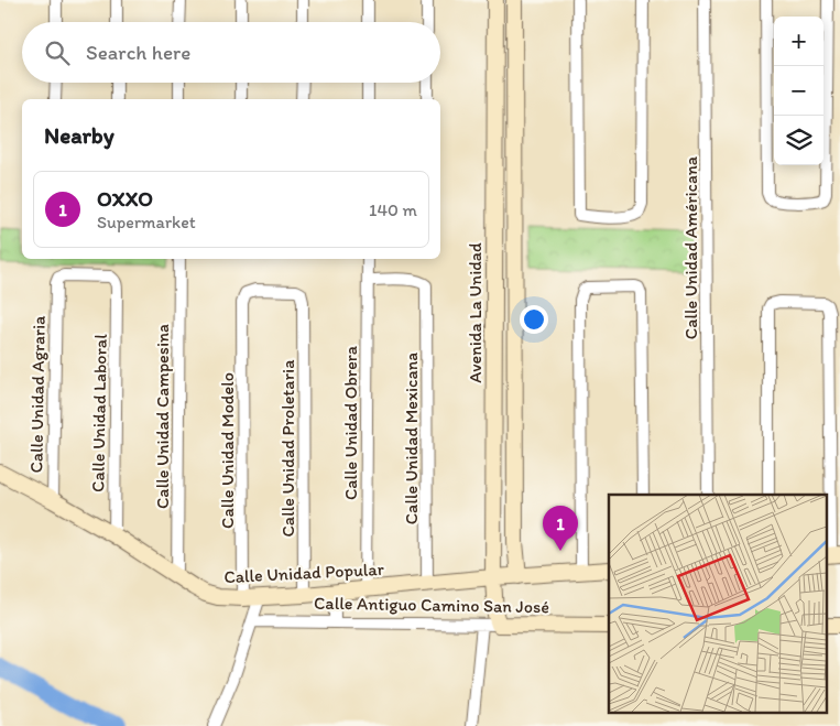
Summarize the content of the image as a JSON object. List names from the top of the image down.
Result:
{
  "streets": {
    "street": [
      "Calle Unidad Américana",
      "Avenida La Unidad",
      "Calle Unidad Agraria",
      "Calle Unidad Laboral",
      "Calle Unidad Campesina",
      "Calle Unidad Obrera",
      "Calle Unidad Mexicana",
      "Calle Unidad Proletaria",
      "Calle Unidad Modelo",
      "Calle Unidad Popular",
      "Calle Antiguo Camino San José"
    ]
  },
  "crossings": [
    ["Avenida La Unidad", "Calle Unidad Popular"],
    ["Avenida La Unidad", "Calle Antiguo Camino San José"],
    ["Calle Unidad Agraria", "Calle Unidad Laboral"],
    ["Calle Unidad Agraria", "Calle Unidad Popular"],
    ["Calle Unidad Laboral", "Calle Unidad Popular"],
    ["Calle Unidad Campesina", "Calle Unidad Popular"],
    ["Calle Unidad Obrera", "Calle Unidad Mexicana"],
    ["Calle Unidad Obrera", "Calle Unidad Popular"],
    ["Calle Unidad Mexicana", "Calle Unidad Popular"],
    ["Calle Unidad Proletaria", "Calle Unidad Modelo"],
    ["Calle Unidad Proletaria", "Calle Unidad Popular"],
    ["Calle Unidad Modelo", "Calle Unidad Popular"]
  ],
  "page": {
    "map_buttons": ["+", "−"],
    "search": "Search here",
    "heading": "Nearby",
    "list": [
      {
        "mark": "1",
        "name": "OXXO",
        "note": "Supermarket",
        "value": "140 m"
      }
    ],
    "pins": "1"
  }
}
